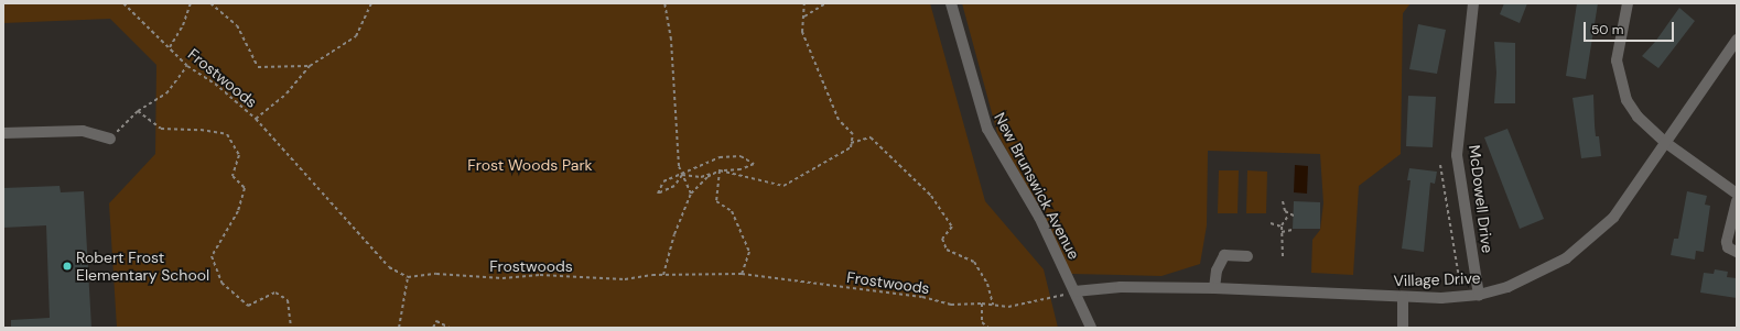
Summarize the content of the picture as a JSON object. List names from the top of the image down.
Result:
{
  "streets": {
    "street": ["New Brunswick Avenue", "McDowell Drive", "Village Drive"],
    "path": ["Frostwoods"]
  },
  "crossings": [
    ["Frostwoods", "New Brunswick Avenue"],
    ["Frostwoods", "Village Drive"],
    ["New Brunswick Avenue", "Village Drive"],
    ["McDowell Drive", "Village Drive"]
  ],
  "parks": ["Frost Woods Park"],
  "places": ["Robert Frost Elementary School"],
  "scale_bar": "50 m"
}
